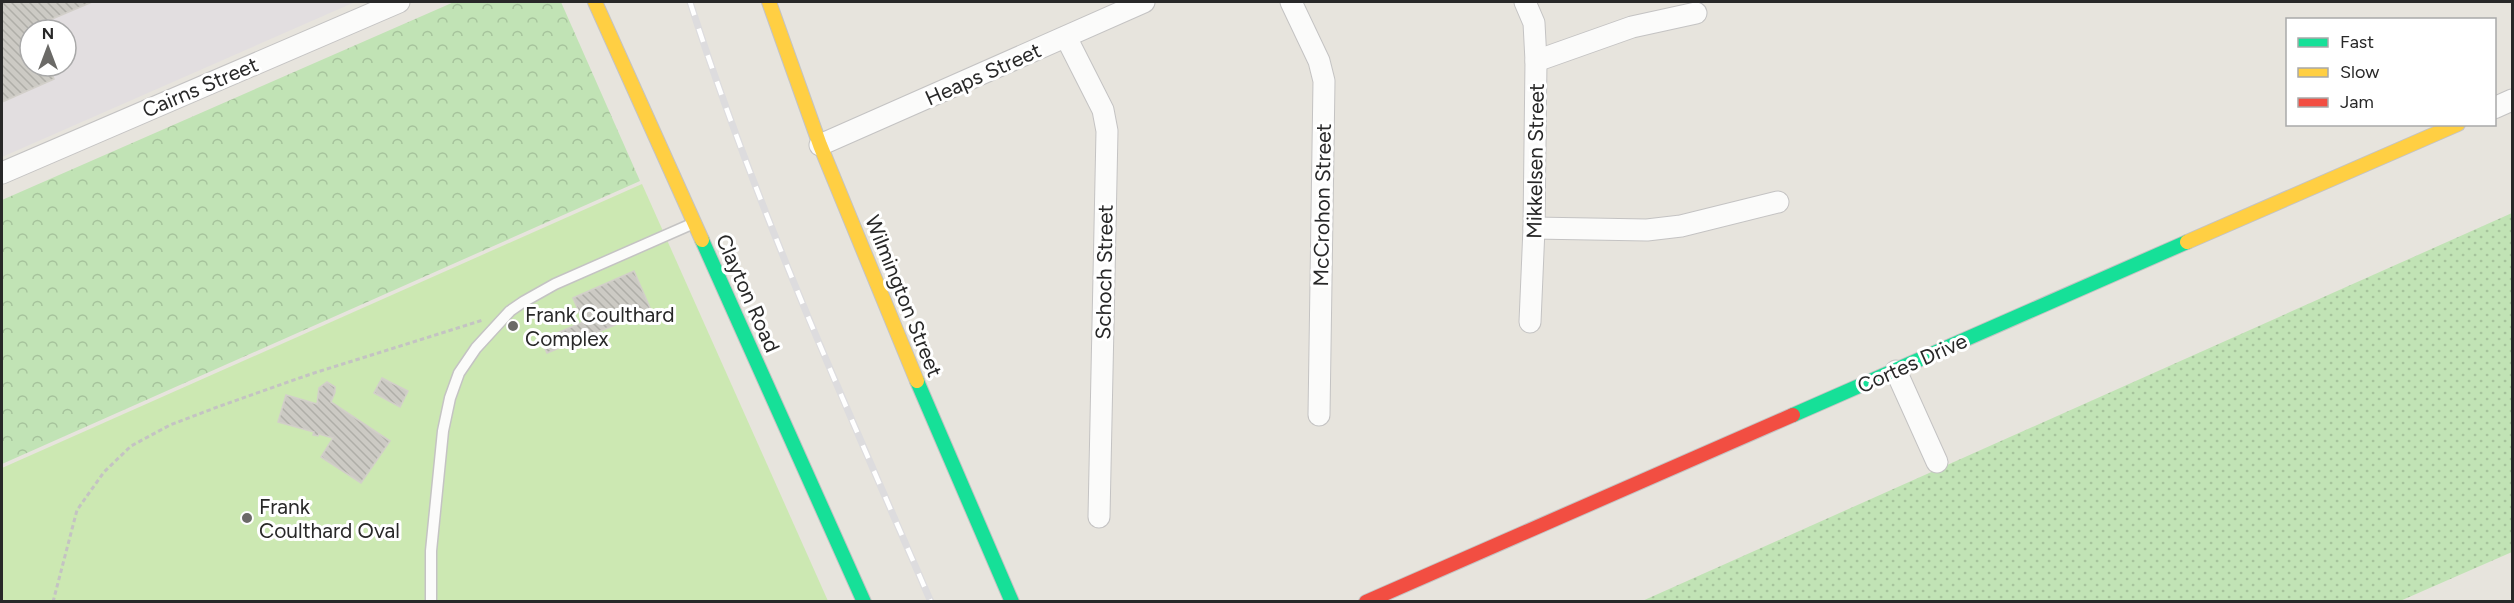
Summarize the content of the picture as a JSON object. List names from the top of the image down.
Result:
{
  "streets": {
    "street": [
      "Heaps Street",
      "Cairns Street",
      "Mikkelsen Street",
      "McCrohon Street",
      "Schoch Street",
      "Clayton Road",
      "Wilmington Street",
      "Cortes Drive"
    ]
  },
  "crossings": [
    ["Heaps Street", "Schoch Street"],
    ["Heaps Street", "Wilmington Street"]
  ],
  "places": ["Frank Coulthard Complex", "Frank Coulthard Oval"],
  "legend": ["Fast", "Slow", "Jam"],
  "north": "top"
}
